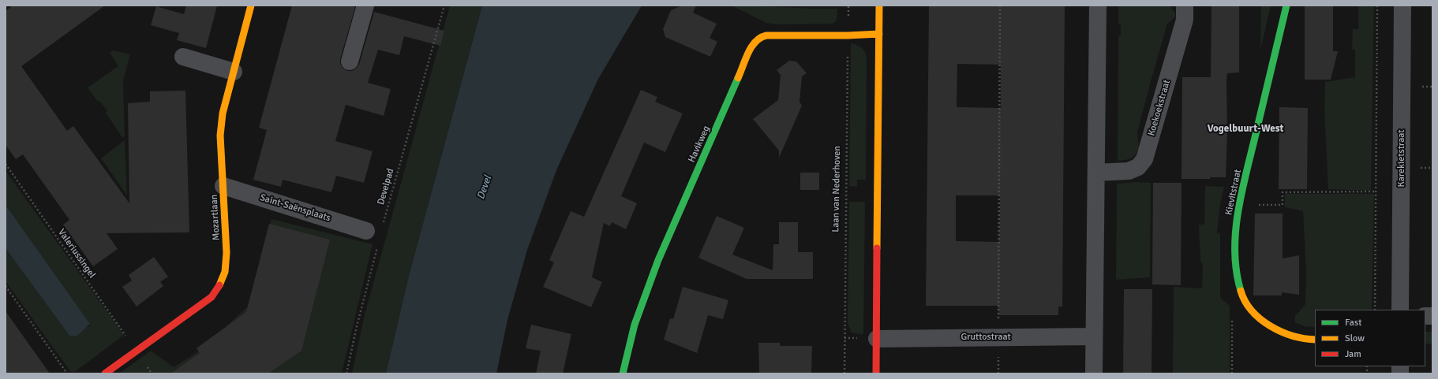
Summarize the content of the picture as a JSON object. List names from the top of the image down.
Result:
{
  "streets": {
    "street": [
      "Koekoekstraat",
      "Havikweg",
      "Karekietstraat",
      "Kievitstraat",
      "Saint-Saënsplaats",
      "Mozartlaan",
      "Gruttostraat"
    ],
    "path": ["Develpad", "Laan van Nederhoven", "Valeriussingel"]
  },
  "crossings": [
    ["Havikweg", "Laan van Nederhoven"],
    ["Saint-Saënsplaats", "Mozartlaan"],
    ["Mozartlaan", "Valeriussingel"]
  ],
  "districts": ["Vogelbuurt-West"],
  "water": ["Devel"],
  "legend": ["Fast", "Slow", "Jam"]
}
